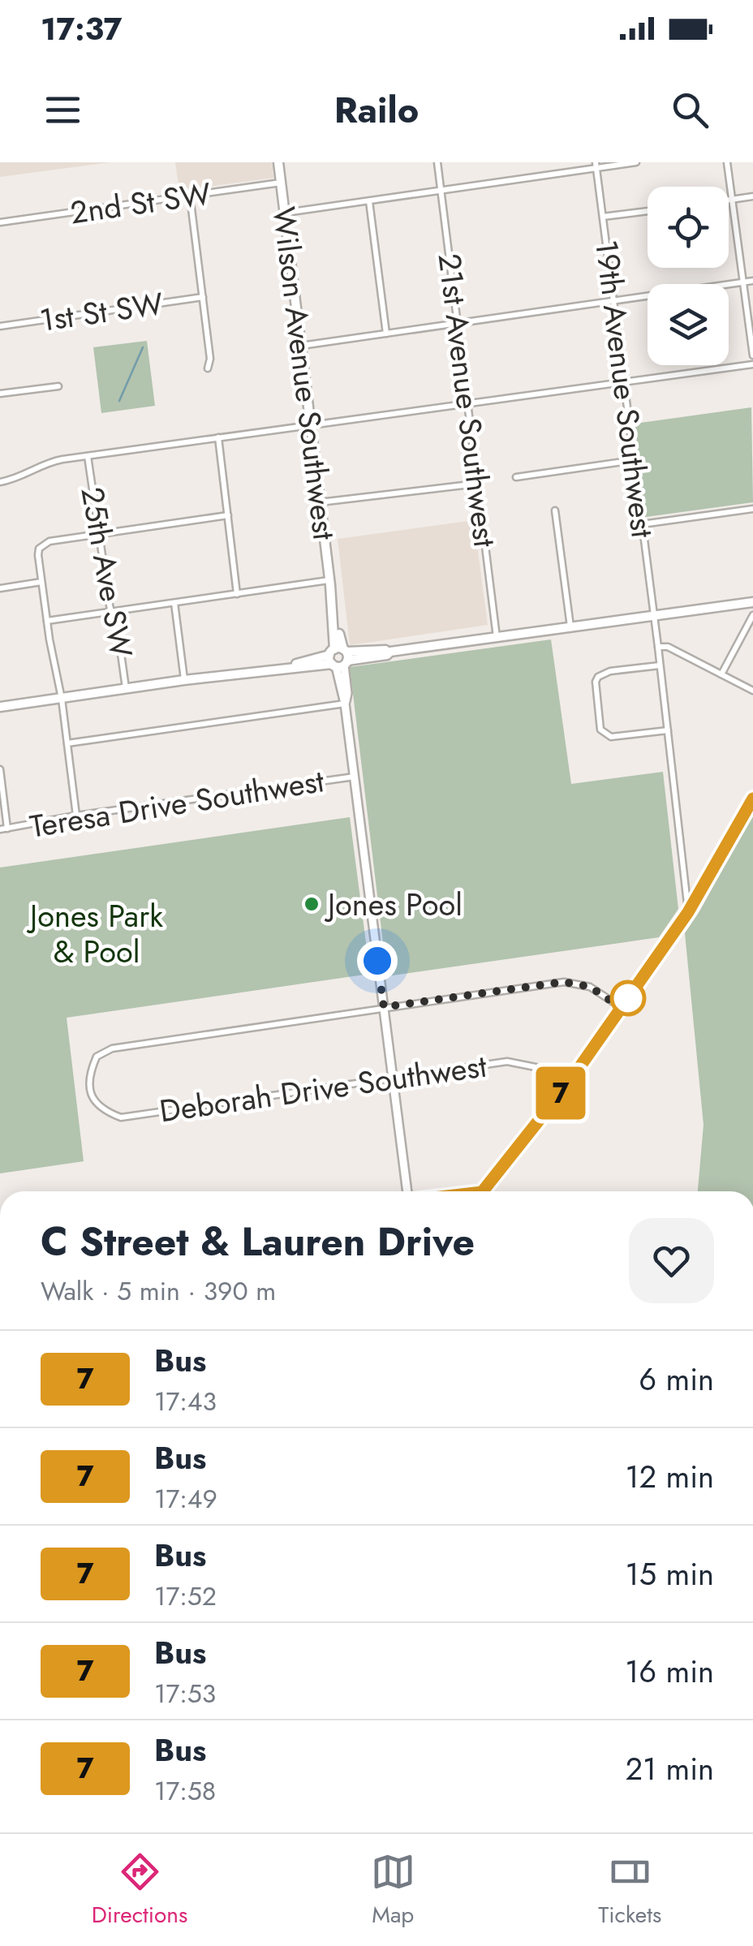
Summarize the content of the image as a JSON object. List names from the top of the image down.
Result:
{
  "streets": {
    "main road": ["Wilson Avenue Southwest"],
    "street": [
      "2nd St SW",
      "1st St SW",
      "19th Avenue Southwest",
      "21st Avenue Southwest",
      "25th Ave SW",
      "Teresa Drive Southwest",
      "Deborah Drive Southwest"
    ]
  },
  "crossings": [
    ["2nd St SW", "Wilson Avenue Southwest"]
  ],
  "parks": ["Jones Park & Pool"],
  "places": ["Jones Pool"],
  "lines": ["bus line 7"],
  "page": {
    "status": "17:37",
    "header": "Railo",
    "on_map": "7",
    "heading": ["C Street & Lauren Drive", "Walk · 5 min · 390 m"],
    "list": [
      {
        "mark": "7",
        "name": "Bus",
        "note": "17:43",
        "value": "6 min"
      },
      {
        "mark": "7",
        "name": "Bus",
        "note": "17:49",
        "value": "12 min"
      },
      {
        "mark": "7",
        "name": "Bus",
        "note": "17:52",
        "value": "15 min"
      },
      {
        "mark": "7",
        "name": "Bus",
        "note": "17:53",
        "value": "16 min"
      },
      {
        "mark": "7",
        "name": "Bus",
        "note": "17:58",
        "value": "21 min"
      }
    ],
    "tabs": ["Directions", "Map", "Tickets"]
  }
}
